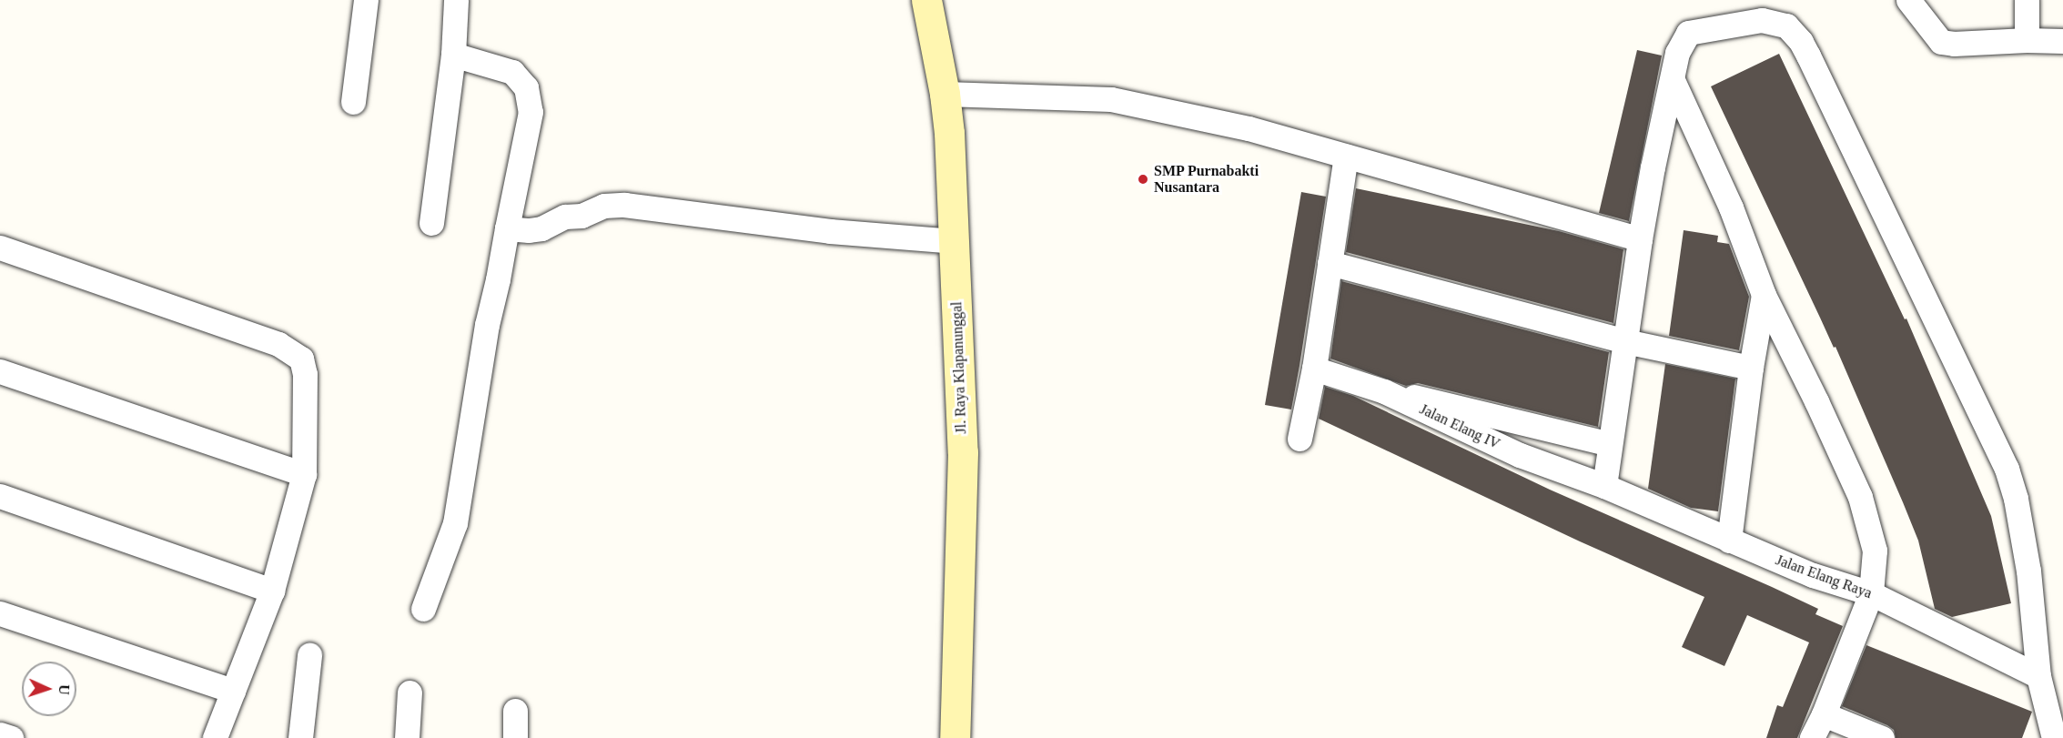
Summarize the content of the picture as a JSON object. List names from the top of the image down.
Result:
{
  "streets": {
    "street": ["Jl. Raya Klapanunggal", "Jalan Elang IV", "Jalan Elang Raya"]
  },
  "crossings": [
    ["Jalan Elang IV", "Jalan Elang Raya"]
  ],
  "places": ["SMP Purnabakti Nusantara"],
  "north": "right"
}
